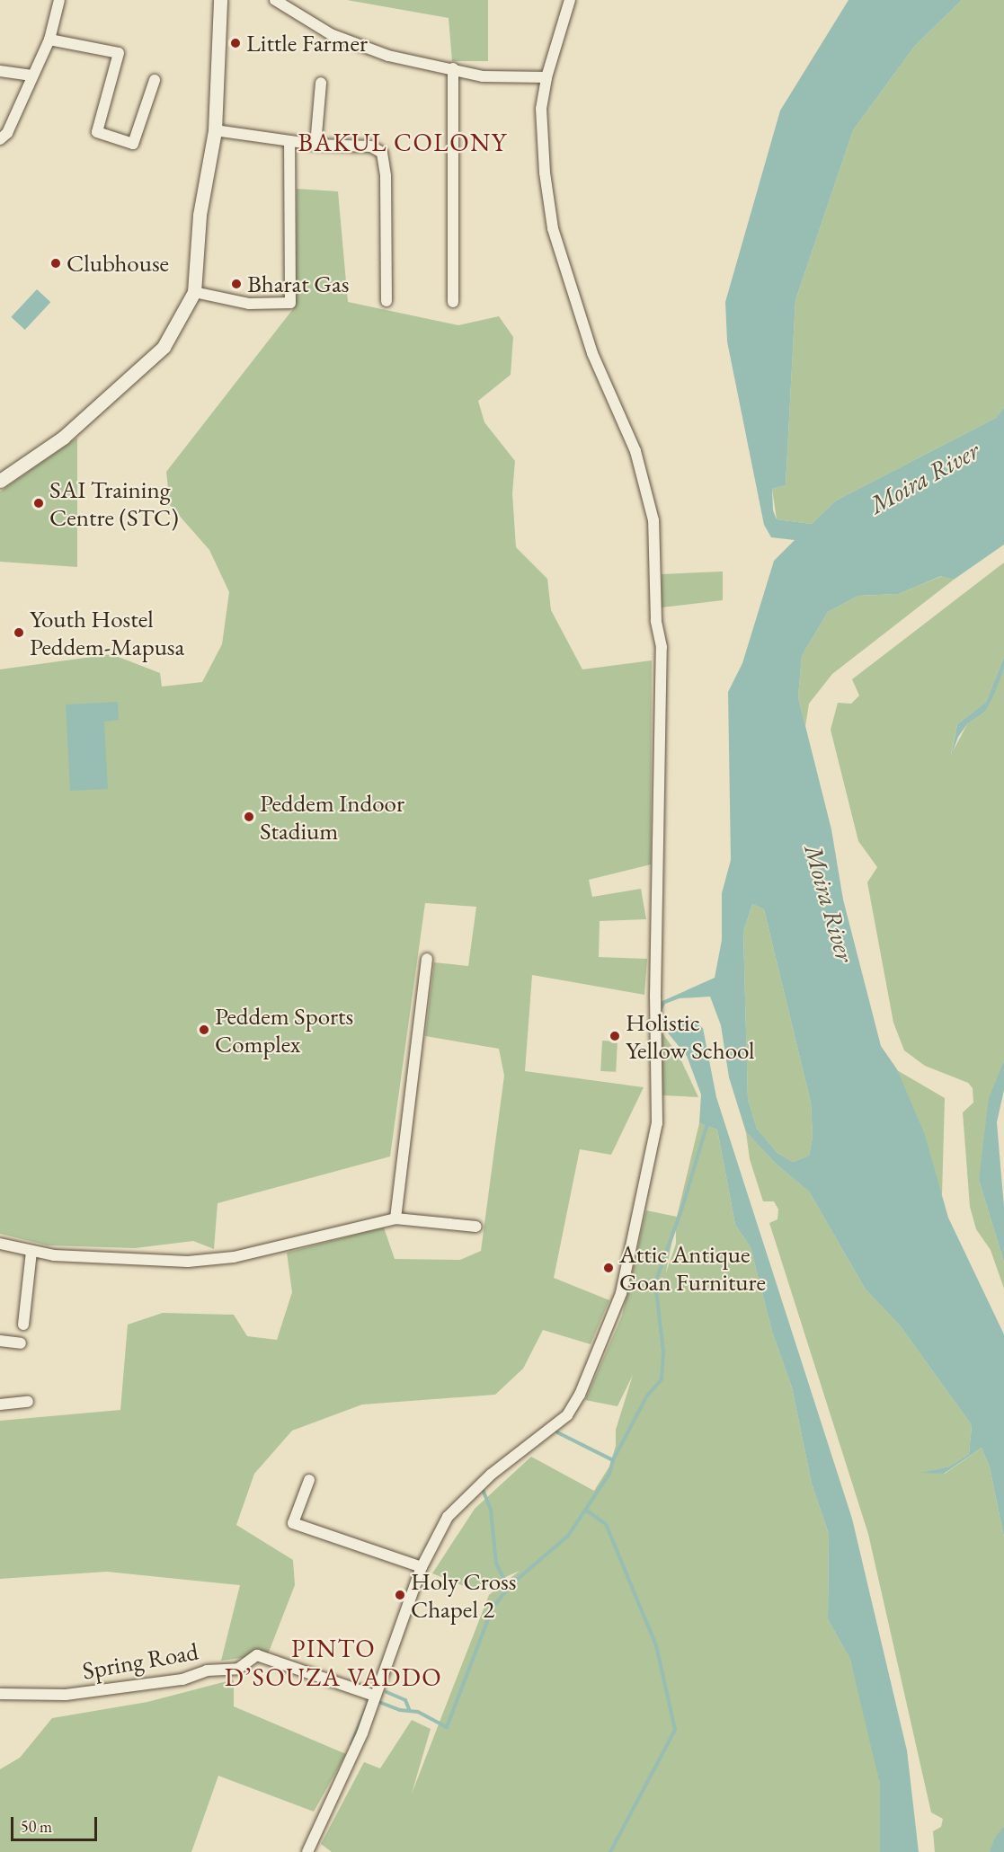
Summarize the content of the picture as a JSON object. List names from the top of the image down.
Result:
{
  "streets": {
    "street": ["Spring Road"]
  },
  "districts": ["BAKUL COLONY", "PINTO D’SOUZA VADDO"],
  "water": ["Moira River"],
  "places": [
    "Little Farmer",
    "Clubhouse",
    "Bharat Gas",
    "SAI Training Centre (STC)",
    "Youth Hostel Peddem-Mapusa",
    "Peddem Indoor Stadium",
    "Peddem Sports Complex",
    "Holistic Yellow School",
    "Attic Antique Goan Furniture",
    "Holy Cross Chapel 2"
  ],
  "scale_bar": "50 m"
}
